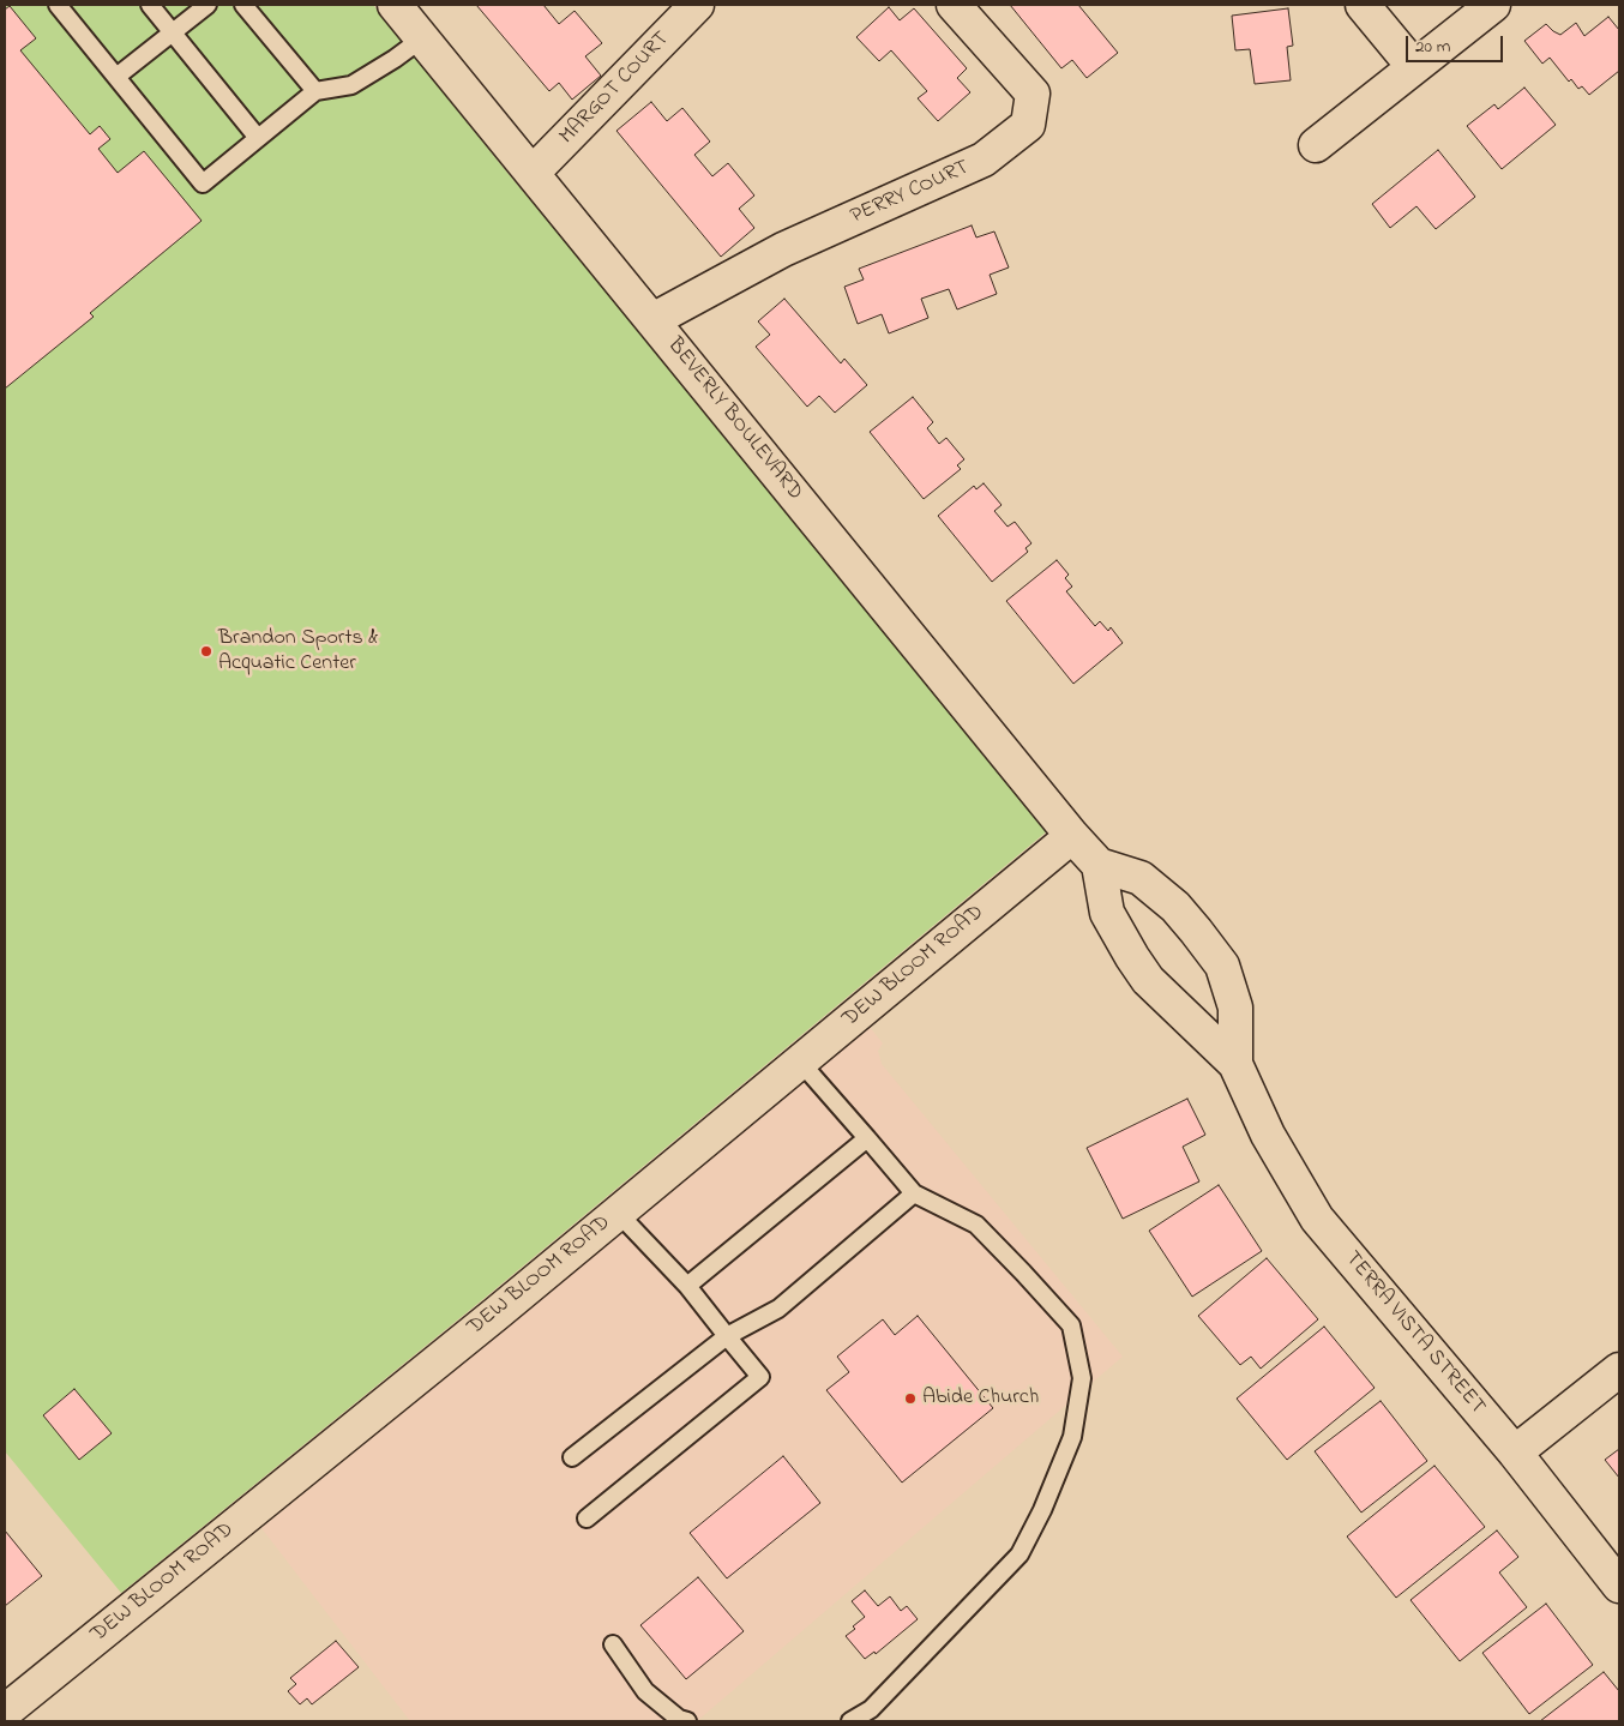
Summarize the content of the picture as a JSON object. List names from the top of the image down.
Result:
{
  "streets": {
    "street": [
      "MARGOT COURT",
      "PERRY COURT",
      "BEVERLY BOULEVARD",
      "DEW BLOOM ROAD",
      "TERRA VISTA STREET"
    ]
  },
  "crossings": [
    ["MARGOT COURT", "BEVERLY BOULEVARD"],
    ["PERRY COURT", "BEVERLY BOULEVARD"],
    ["BEVERLY BOULEVARD", "DEW BLOOM ROAD"]
  ],
  "places": ["Brandon Sports & Acquatic Center", "Abide Church"],
  "scale_bar": "20 m"
}
